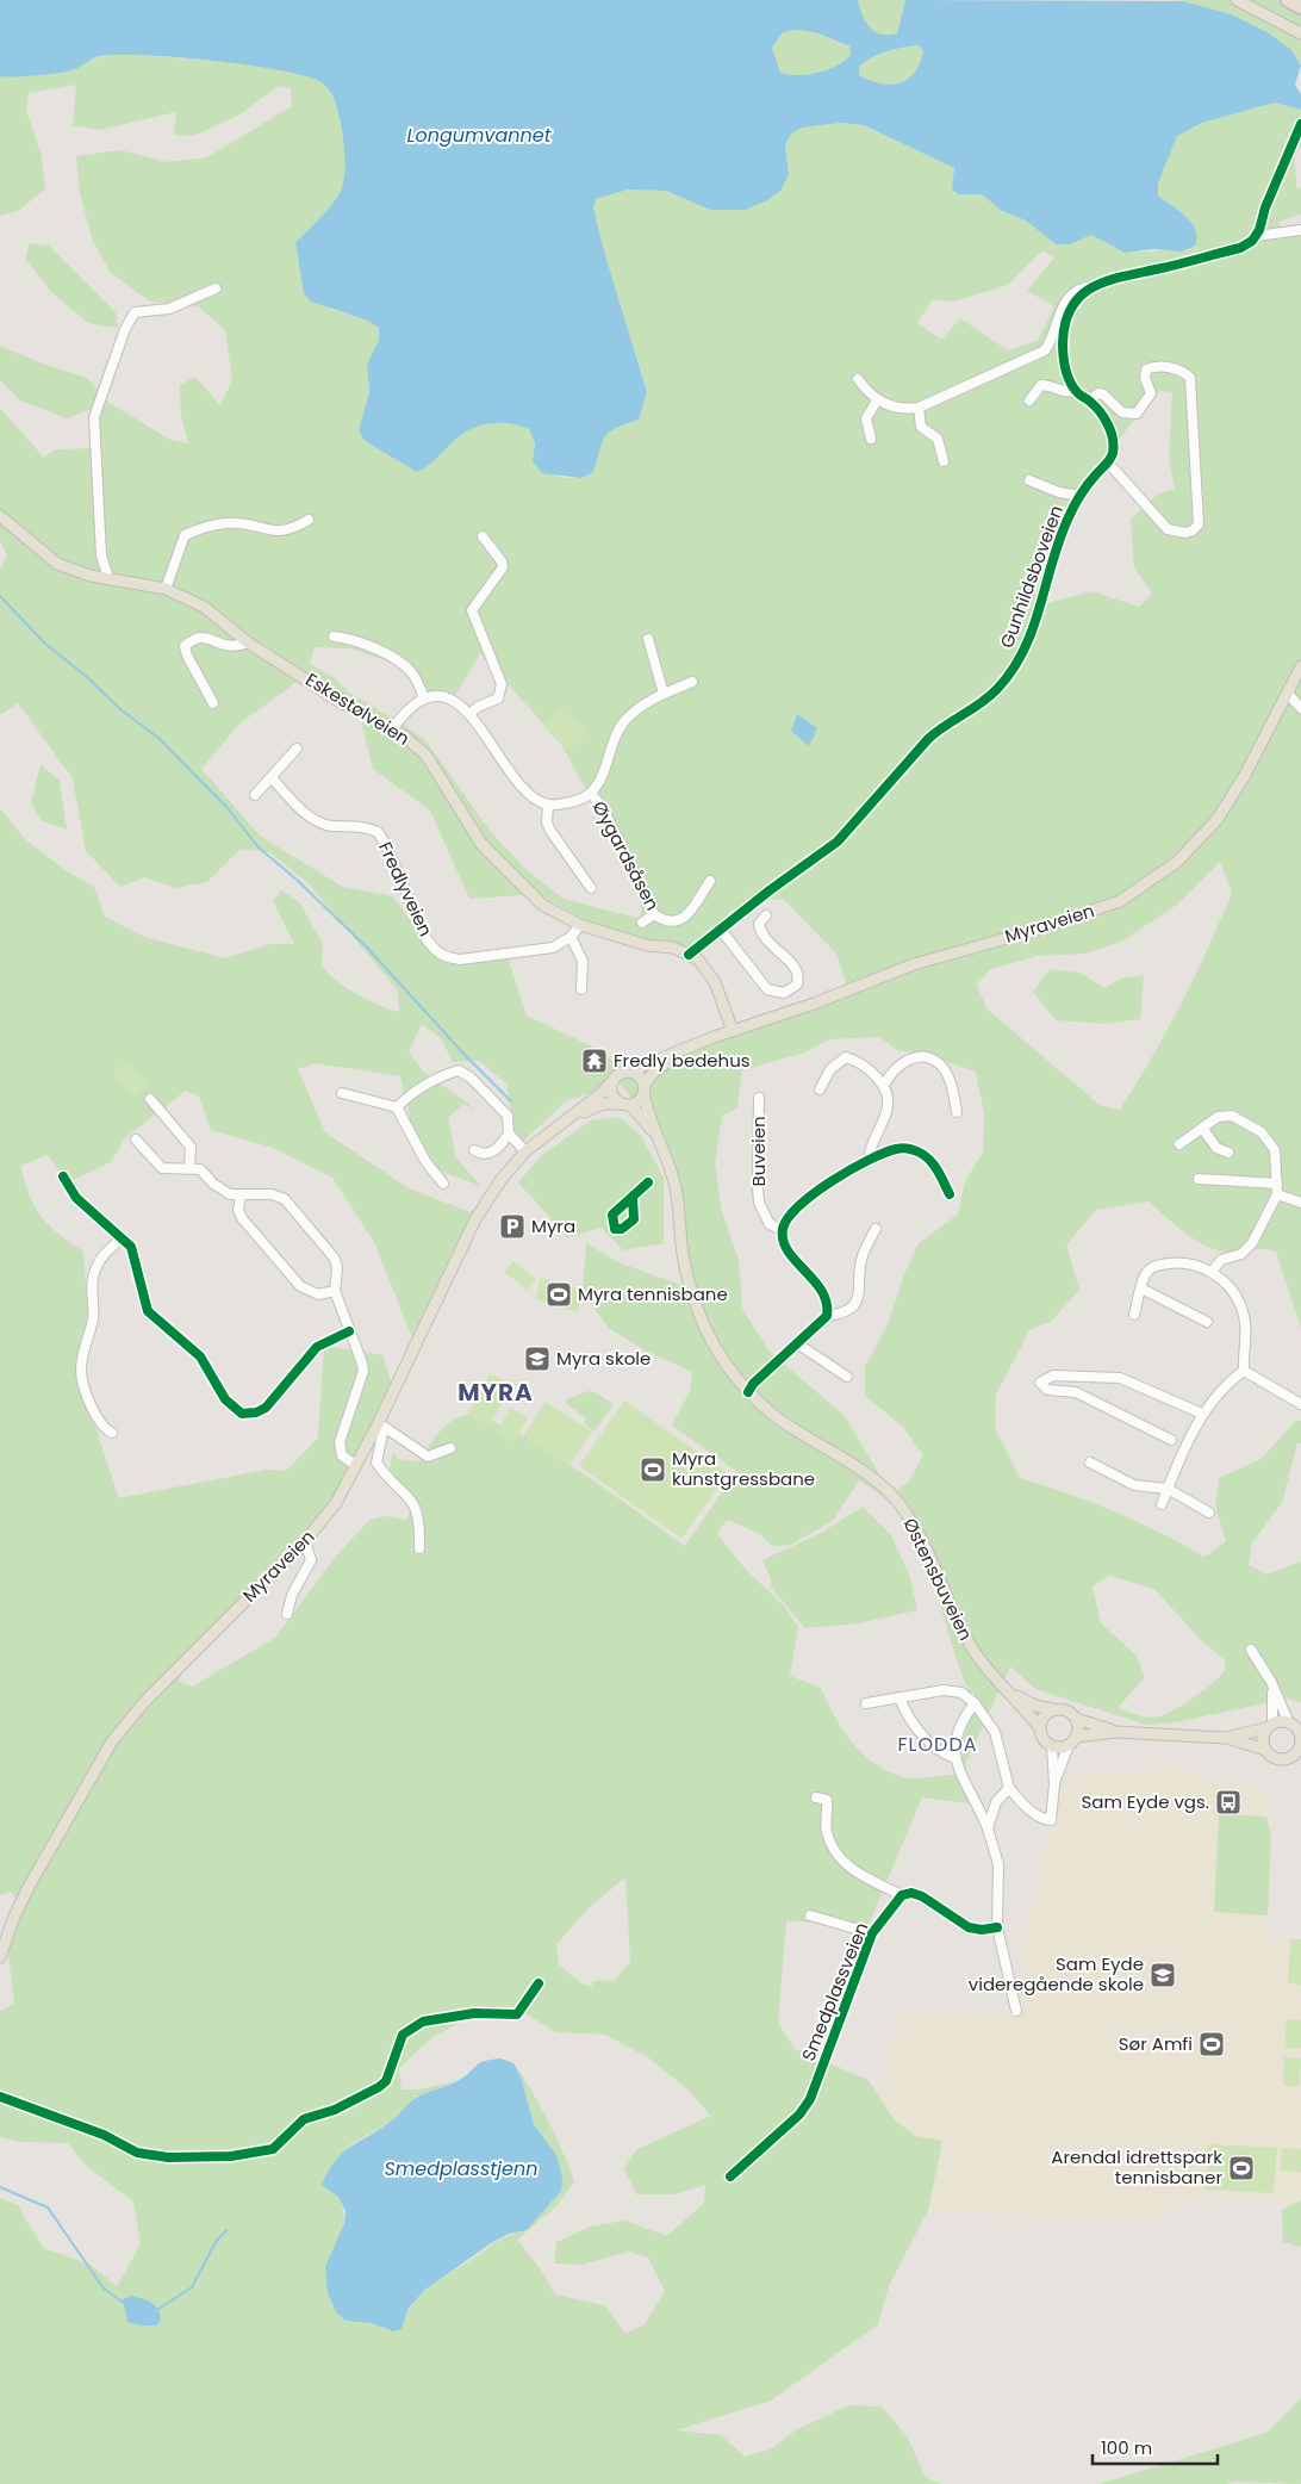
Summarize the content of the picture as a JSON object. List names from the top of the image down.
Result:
{
  "streets": {
    "main road": ["Eskestølveien", "Myraveien", "Østensbuveien"],
    "street": [
      "Gunhildsboveien",
      "Øygardsåsen",
      "Fredlyveien",
      "Buveien",
      "Smedplassveien"
    ]
  },
  "crossings": [
    ["Gunhildsboveien", "Eskestølveien"],
    ["Eskestølveien", "Fredlyveien"],
    ["Eskestølveien", "Myraveien"],
    ["Myraveien", "Østensbuveien"]
  ],
  "districts": ["MYRA", "FLODDA"],
  "water": ["Longumvannet", "Smedplasstjenn"],
  "places": {
    "temple": ["Fredly bedehus"],
    "parking": ["Myra"],
    "sports": [
      "Myra tennisbane",
      "Myra kunstgressbane",
      "Sør Amfi",
      "Arendal idrettspark tennisbaner"
    ],
    "school or university": ["Myra skole", "Sam Eyde videregående skole"],
    "bus stop": ["Sam Eyde vgs."]
  },
  "scale_bar": "100 m"
}
